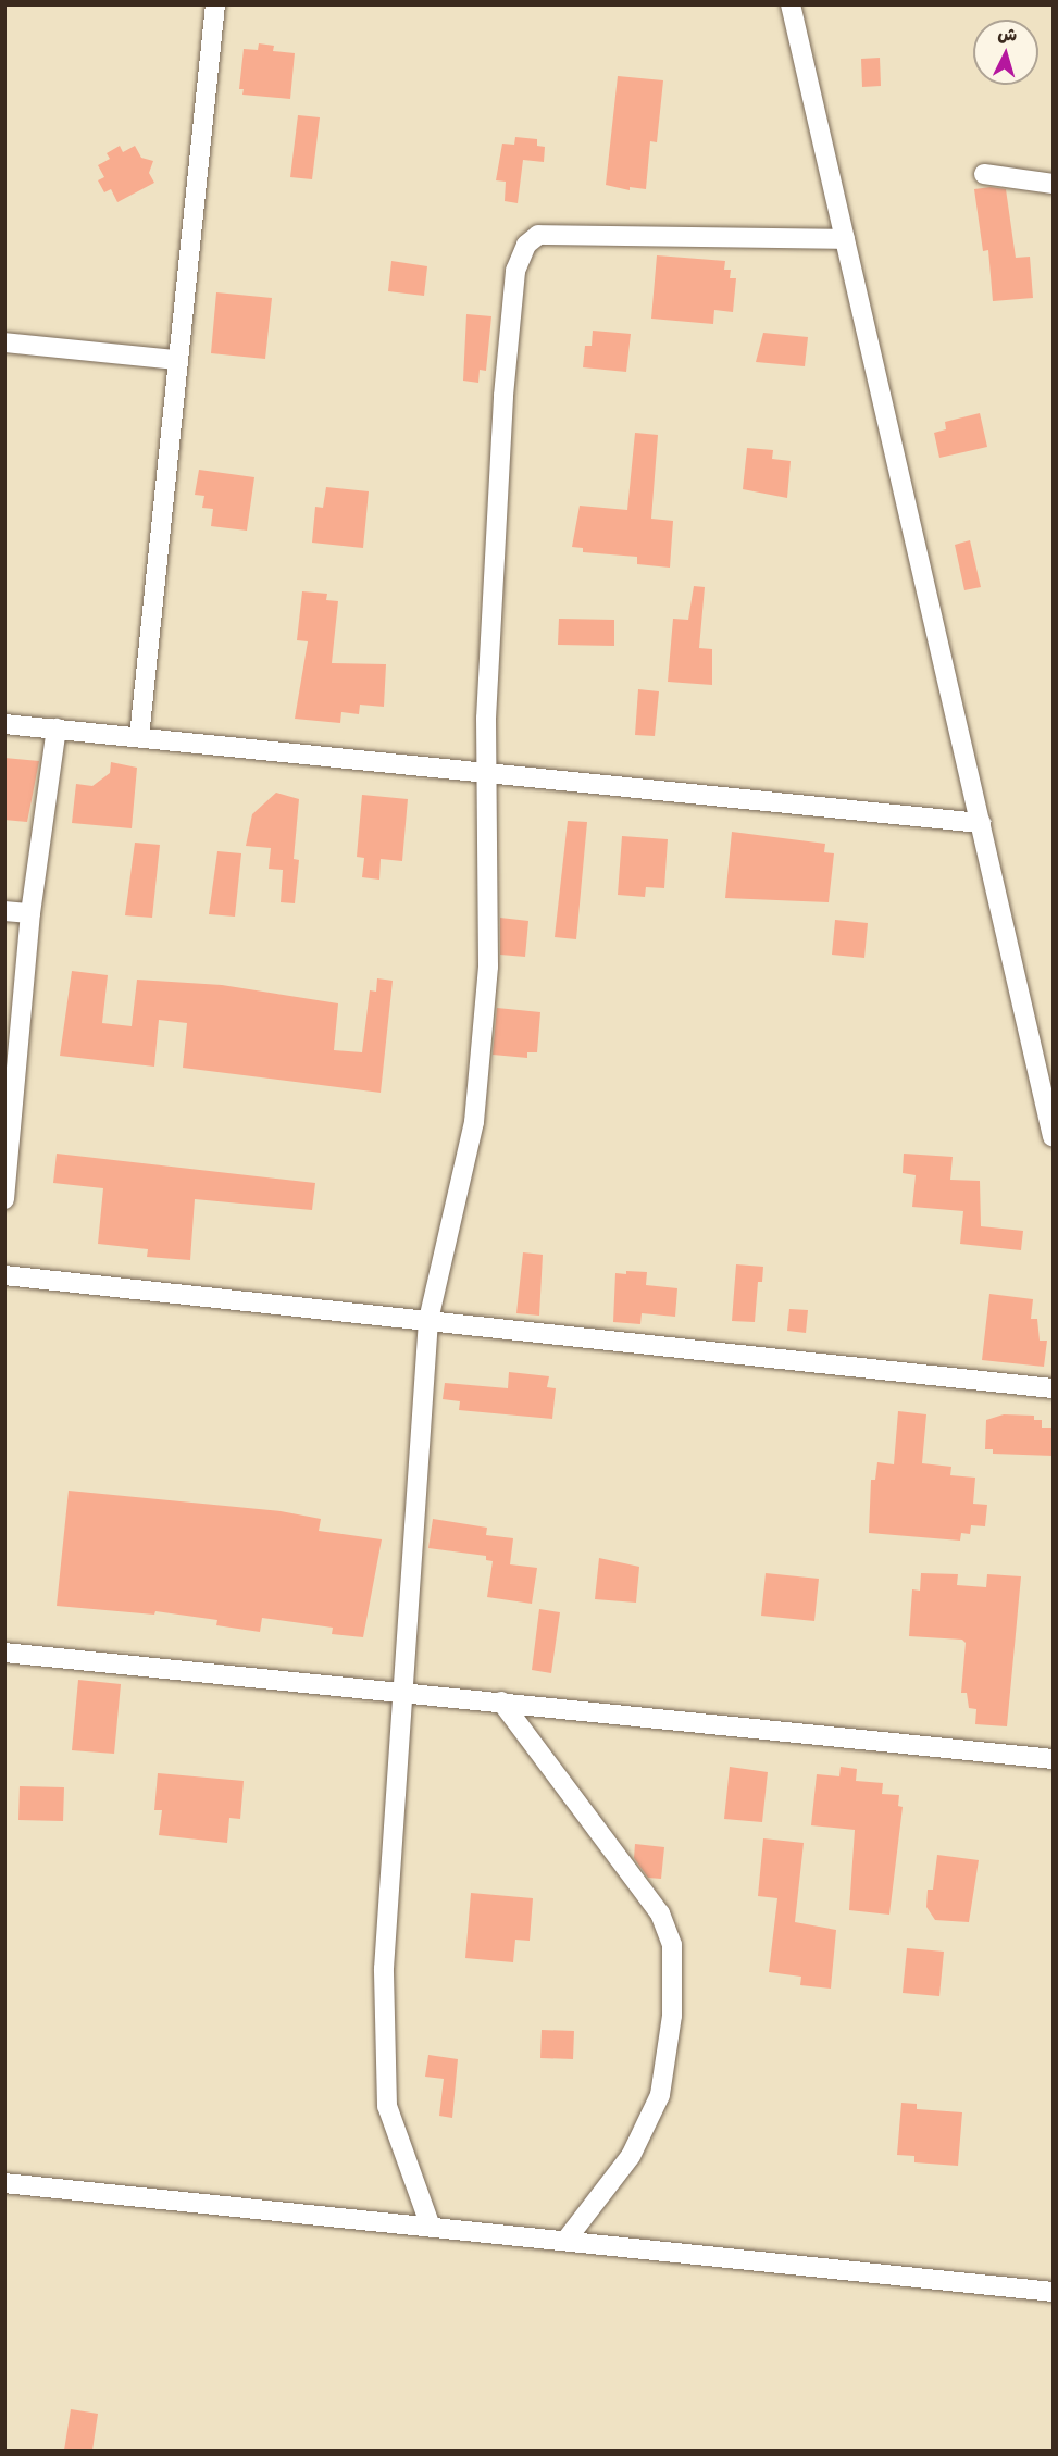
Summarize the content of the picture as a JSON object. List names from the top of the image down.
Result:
{
  "north": "top"
}
